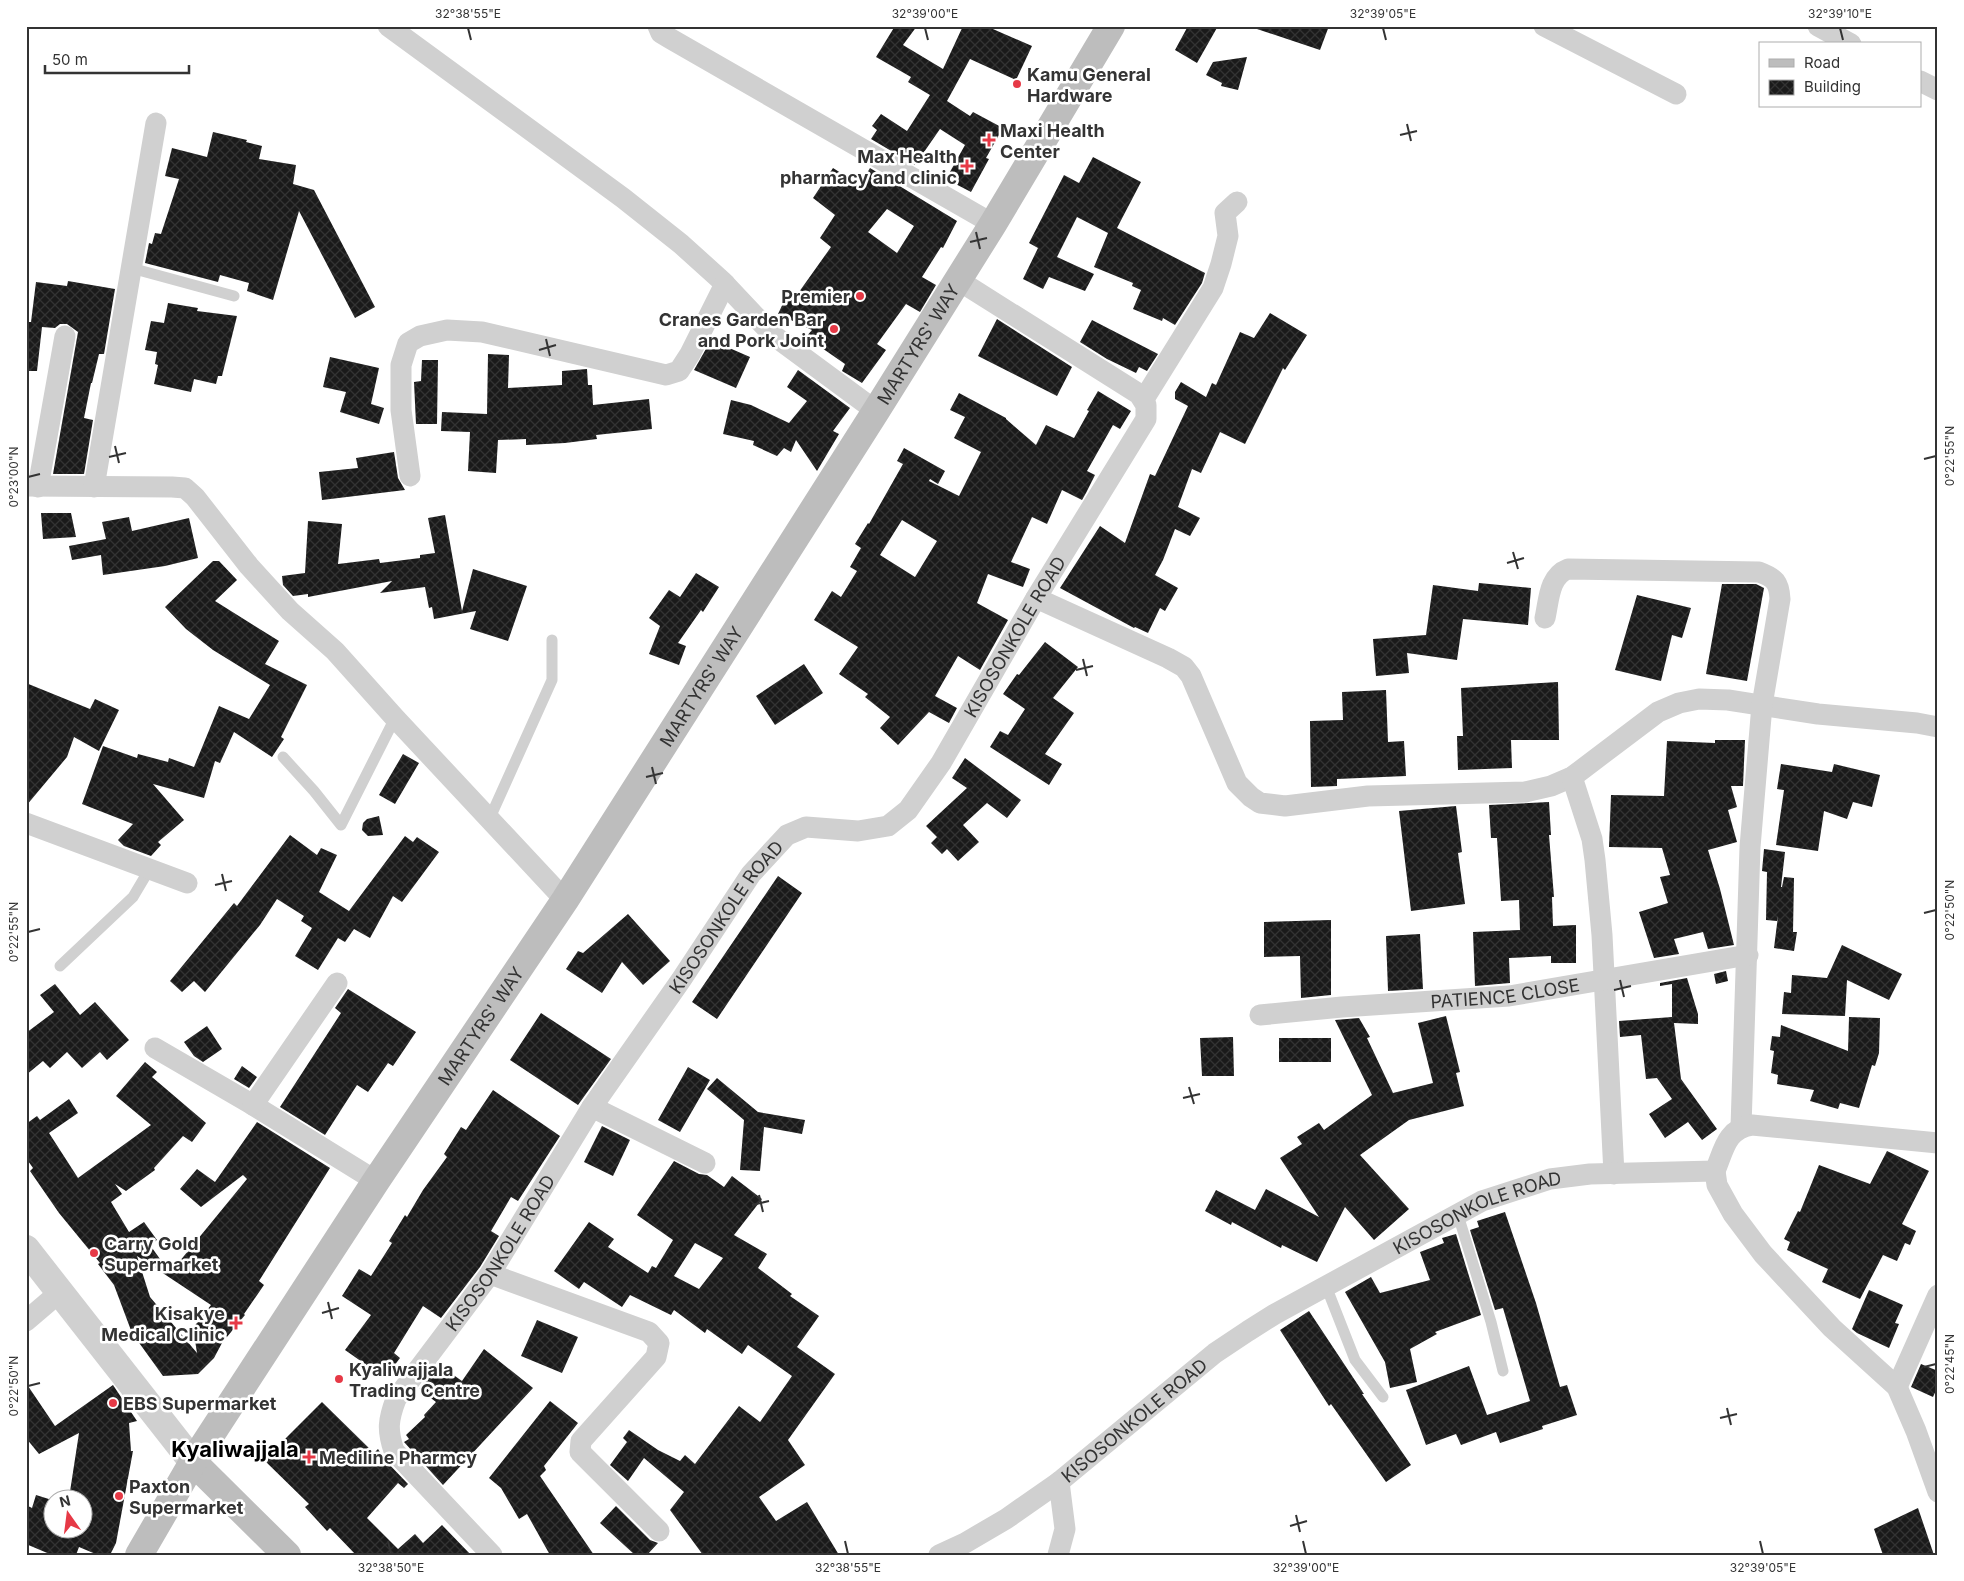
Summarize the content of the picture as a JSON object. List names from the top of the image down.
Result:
{
  "streets": {
    "main road": ["MARTYRS' WAY"],
    "street": ["KISOSONKOLE ROAD", "PATIENCE CLOSE"]
  },
  "districts": ["Kyaliwajjala"],
  "places": {
    "other": [
      "Kamu General Hardware",
      "Premier",
      "Cranes Garden Bar and Pork Joint",
      "Carry Gold Supermarket",
      "Kyaliwajjala Trading Centre",
      "EBS Supermarket",
      "Paxton Supermarket"
    ],
    "health": [
      "Maxi Health Center",
      "Max Health pharmacy and clinic",
      "Kisakye Medical Clinic",
      "Mediline Pharmcy"
    ]
  },
  "legend": ["Road", "Building"],
  "scale_bar": "50 m",
  "north": "top",
  "coordinates": [
    "32°38'55\"E",
    "32°39'00\"E",
    "32°39'05\"E",
    "32°39'10\"E",
    "0°22'55\"N",
    "0°23'00\"N",
    "0°22'50\"N",
    "0°22'45\"N",
    "32°38'50\"E"
  ]
}
